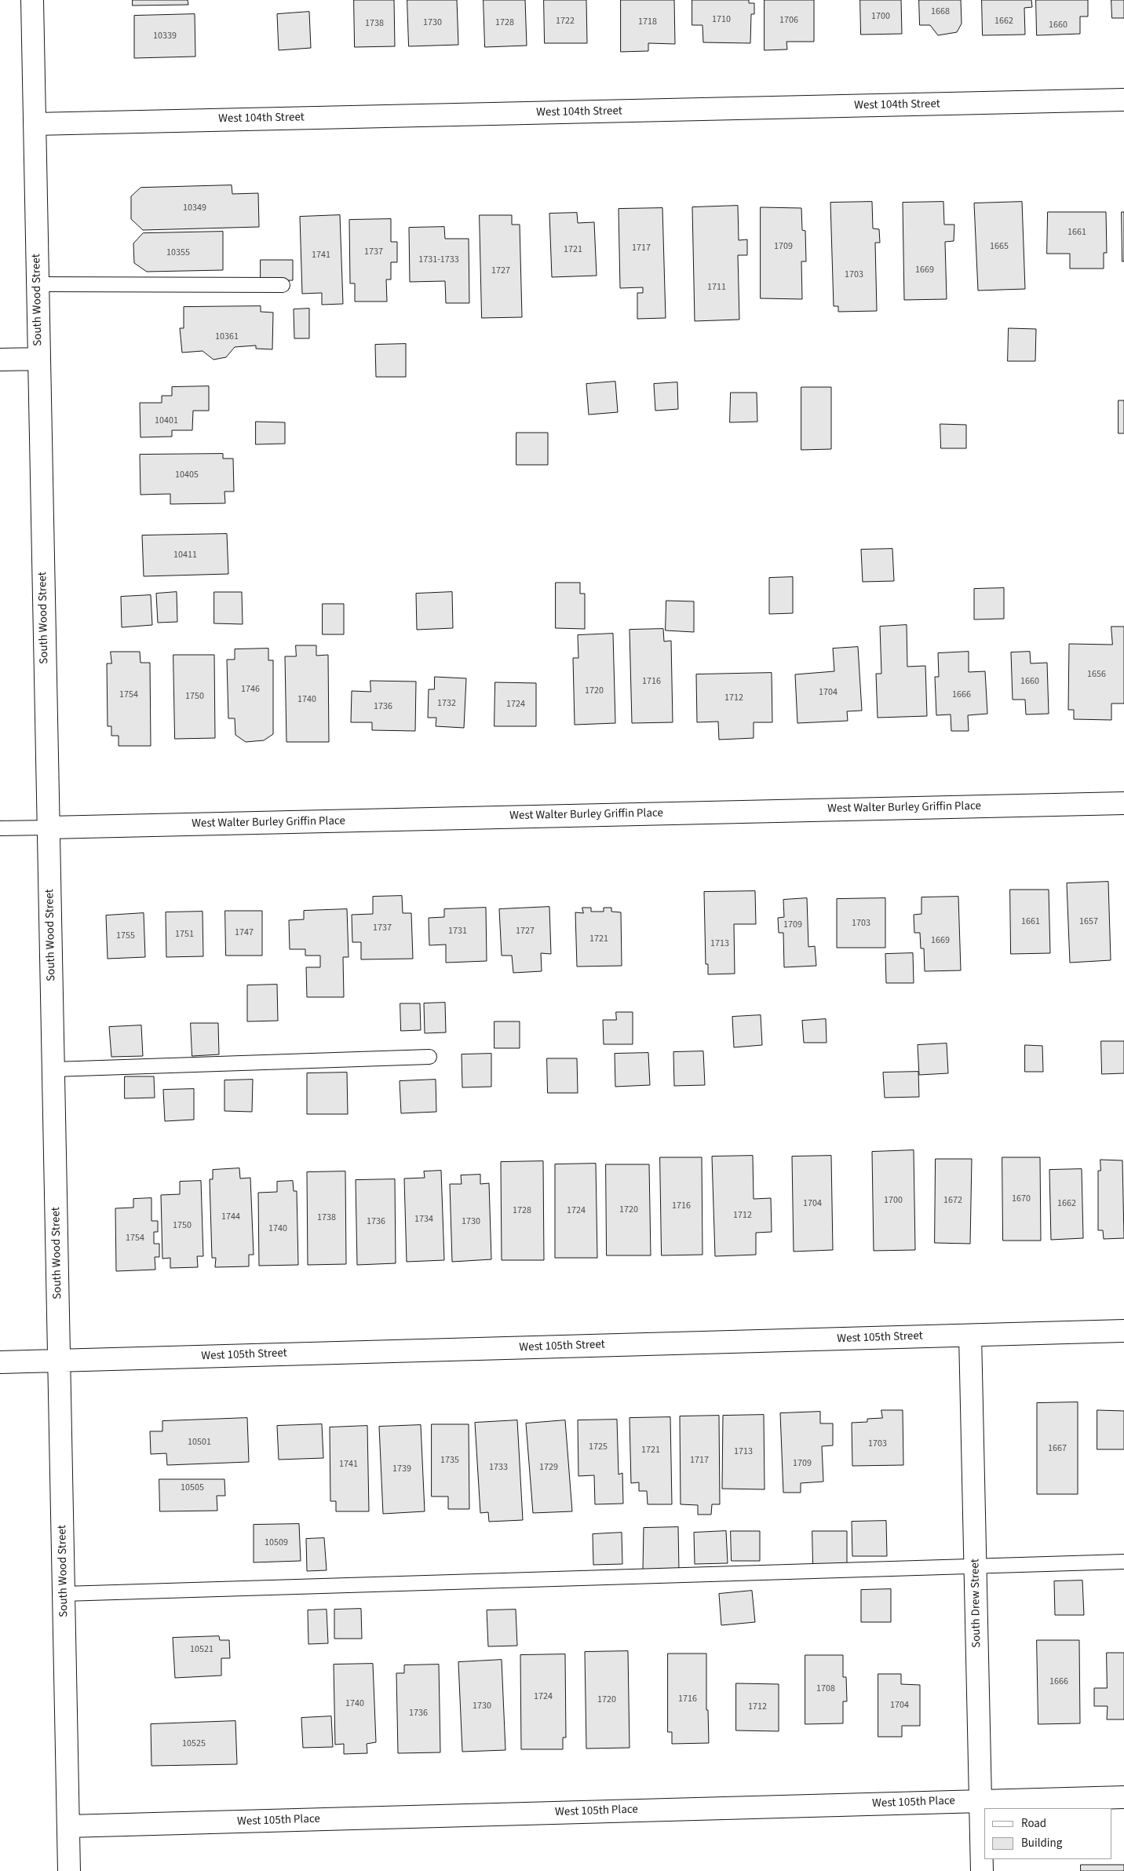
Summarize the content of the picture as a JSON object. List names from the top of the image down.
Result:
{
  "streets": {
    "street": [
      "West 104th Street",
      "South Wood Street",
      "West Walter Burley Griffin Place",
      "West 105th Street",
      "South Drew Street",
      "West 105th Place"
    ]
  },
  "crossings": [
    ["West 104th Street", "South Wood Street"],
    ["South Wood Street", "West Walter Burley Griffin Place"],
    ["South Wood Street", "West 105th Street"],
    ["South Wood Street", "West 105th Place"],
    ["West 105th Street", "South Drew Street"],
    ["South Drew Street", "West 105th Place"]
  ],
  "house_numbers": [
    "1668",
    "1700",
    "1710",
    "1706",
    "1722",
    "1662",
    "1718",
    "1730",
    "1728",
    "1738",
    "1660",
    "10339",
    "10349",
    "1661",
    "1709",
    "1665",
    "1717",
    "1721",
    "1737",
    "10355",
    "1741",
    "1731-1733",
    "1669",
    "1727",
    "1703",
    "1711",
    "10361",
    "10401",
    "10405",
    "10411",
    "1656",
    "1716",
    "1660",
    "1746",
    "1720",
    "1704",
    "1754",
    "1666",
    "1750",
    "1712",
    "1740",
    "1732",
    "1724",
    "1736",
    "1661",
    "1657",
    "1703",
    "1709",
    "1737",
    "1731",
    "1727",
    "1747",
    "1751",
    "1755",
    "1721",
    "1669",
    "1713",
    "1670",
    "1700",
    "1672",
    "1704",
    "1662",
    "1716",
    "1720",
    "1728",
    "1724",
    "1712",
    "1744",
    "1738",
    "1734",
    "1736",
    "1730",
    "1750",
    "1740",
    "1754",
    "10501",
    "1703",
    "1725",
    "1667",
    "1721",
    "1713",
    "1735",
    "1717",
    "1709",
    "1741",
    "1733",
    "1729",
    "1739",
    "10505",
    "10509",
    "10521",
    "1666",
    "1708",
    "1724",
    "1716",
    "1720",
    "1740",
    "1704",
    "1730",
    "1712",
    "1736",
    "10525"
  ],
  "legend": ["Road", "Building"]
}
